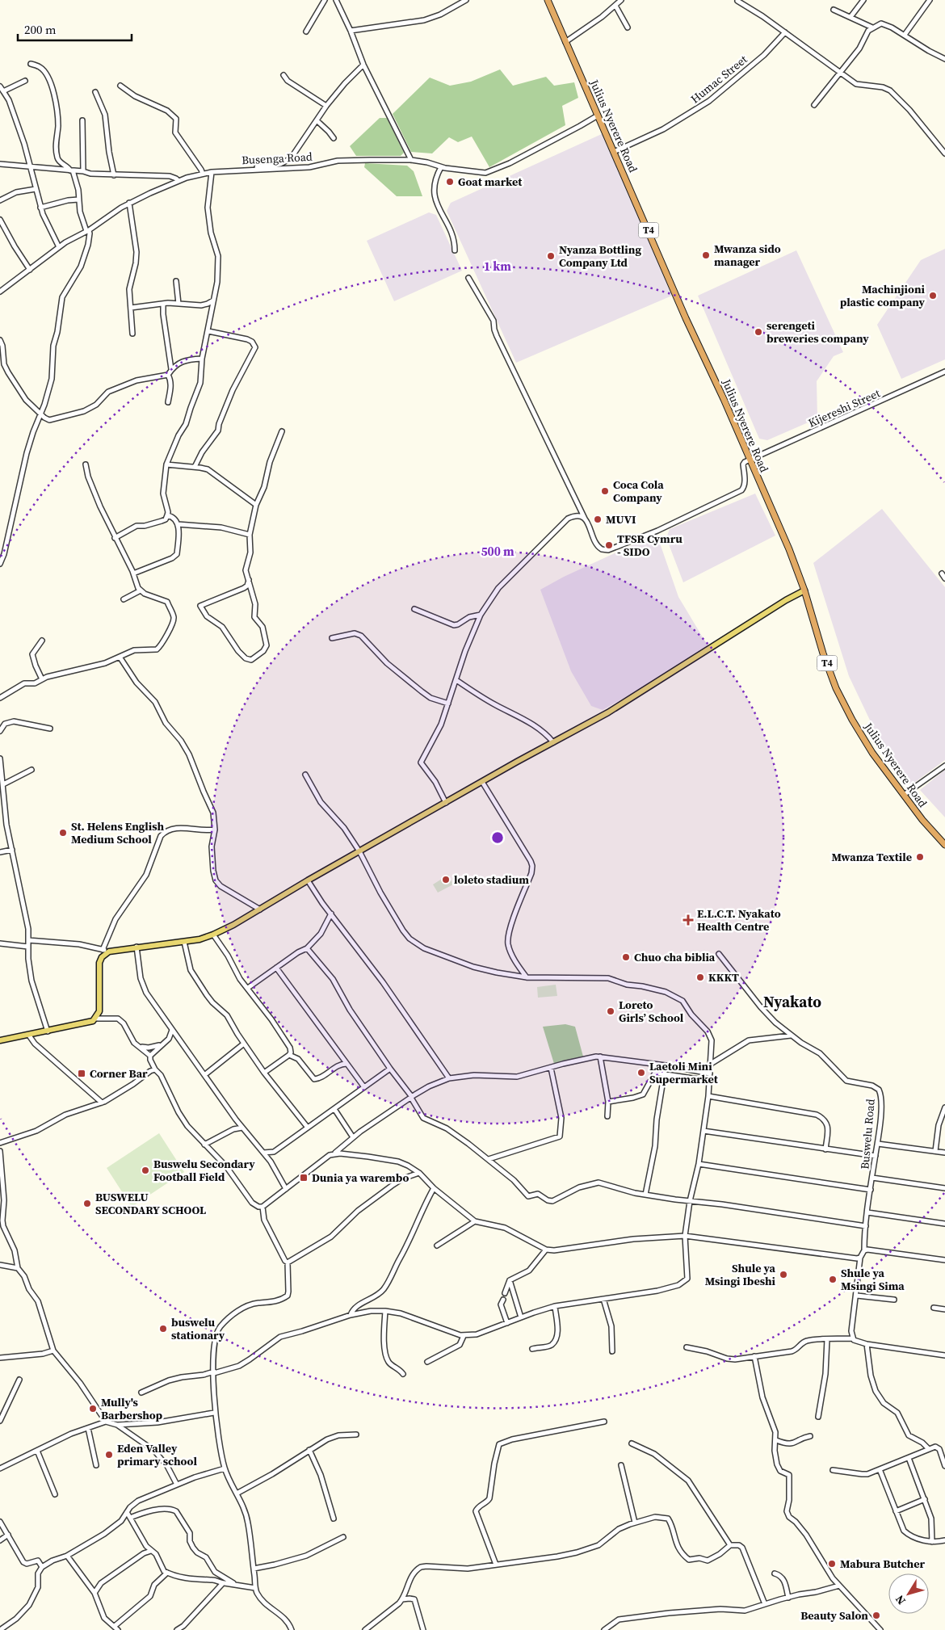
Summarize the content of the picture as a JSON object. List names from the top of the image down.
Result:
{
  "streets": {
    "highway": ["Julius Nyerere Road", "T4"],
    "street": [
      "Humac Street",
      "Busenga Road",
      "Kijereshi Street",
      "Buswelu Road"
    ]
  },
  "crossings": [
    ["Humac Street", "Julius Nyerere Road"],
    ["Julius Nyerere Road", "Busenga Road"],
    ["Julius Nyerere Road", "Kijereshi Street"]
  ],
  "districts": ["Nyakato"],
  "places": {
    "other": [
      "Goat market",
      "Mwanza sido manager",
      "Nyanza Bottling Company Ltd",
      "Machinjioni plastic company",
      "serengeti breweries company",
      "Coca Cola Company",
      "MUVI",
      "TFSR Cymru - SIDO",
      "St. Helens English Medium School",
      "Mwanza Textile",
      "loleto stadium",
      "Chuo cha biblia",
      "KKKT",
      "Loreto Girls’ School",
      "Laetoli Mini Supermarket",
      "Buswelu Secondary Football Field",
      "BUSWELU SECONDARY SCHOOL",
      "Shule ya Msingi Ibeshi",
      "Shule ya Msingi Sima",
      "buswelu stationary",
      "Mully's Barbershop",
      "Eden Valley primary school",
      "Mabura Butcher",
      "Beauty Salon"
    ],
    "health": ["E.L.C.T. Nyakato Health Centre"],
    "transit": ["Corner Bar", "Dunia ya warembo"]
  },
  "scale_bar": "200 m",
  "north": "bottom left",
  "rings": ["1 km", "500 m"]
}
